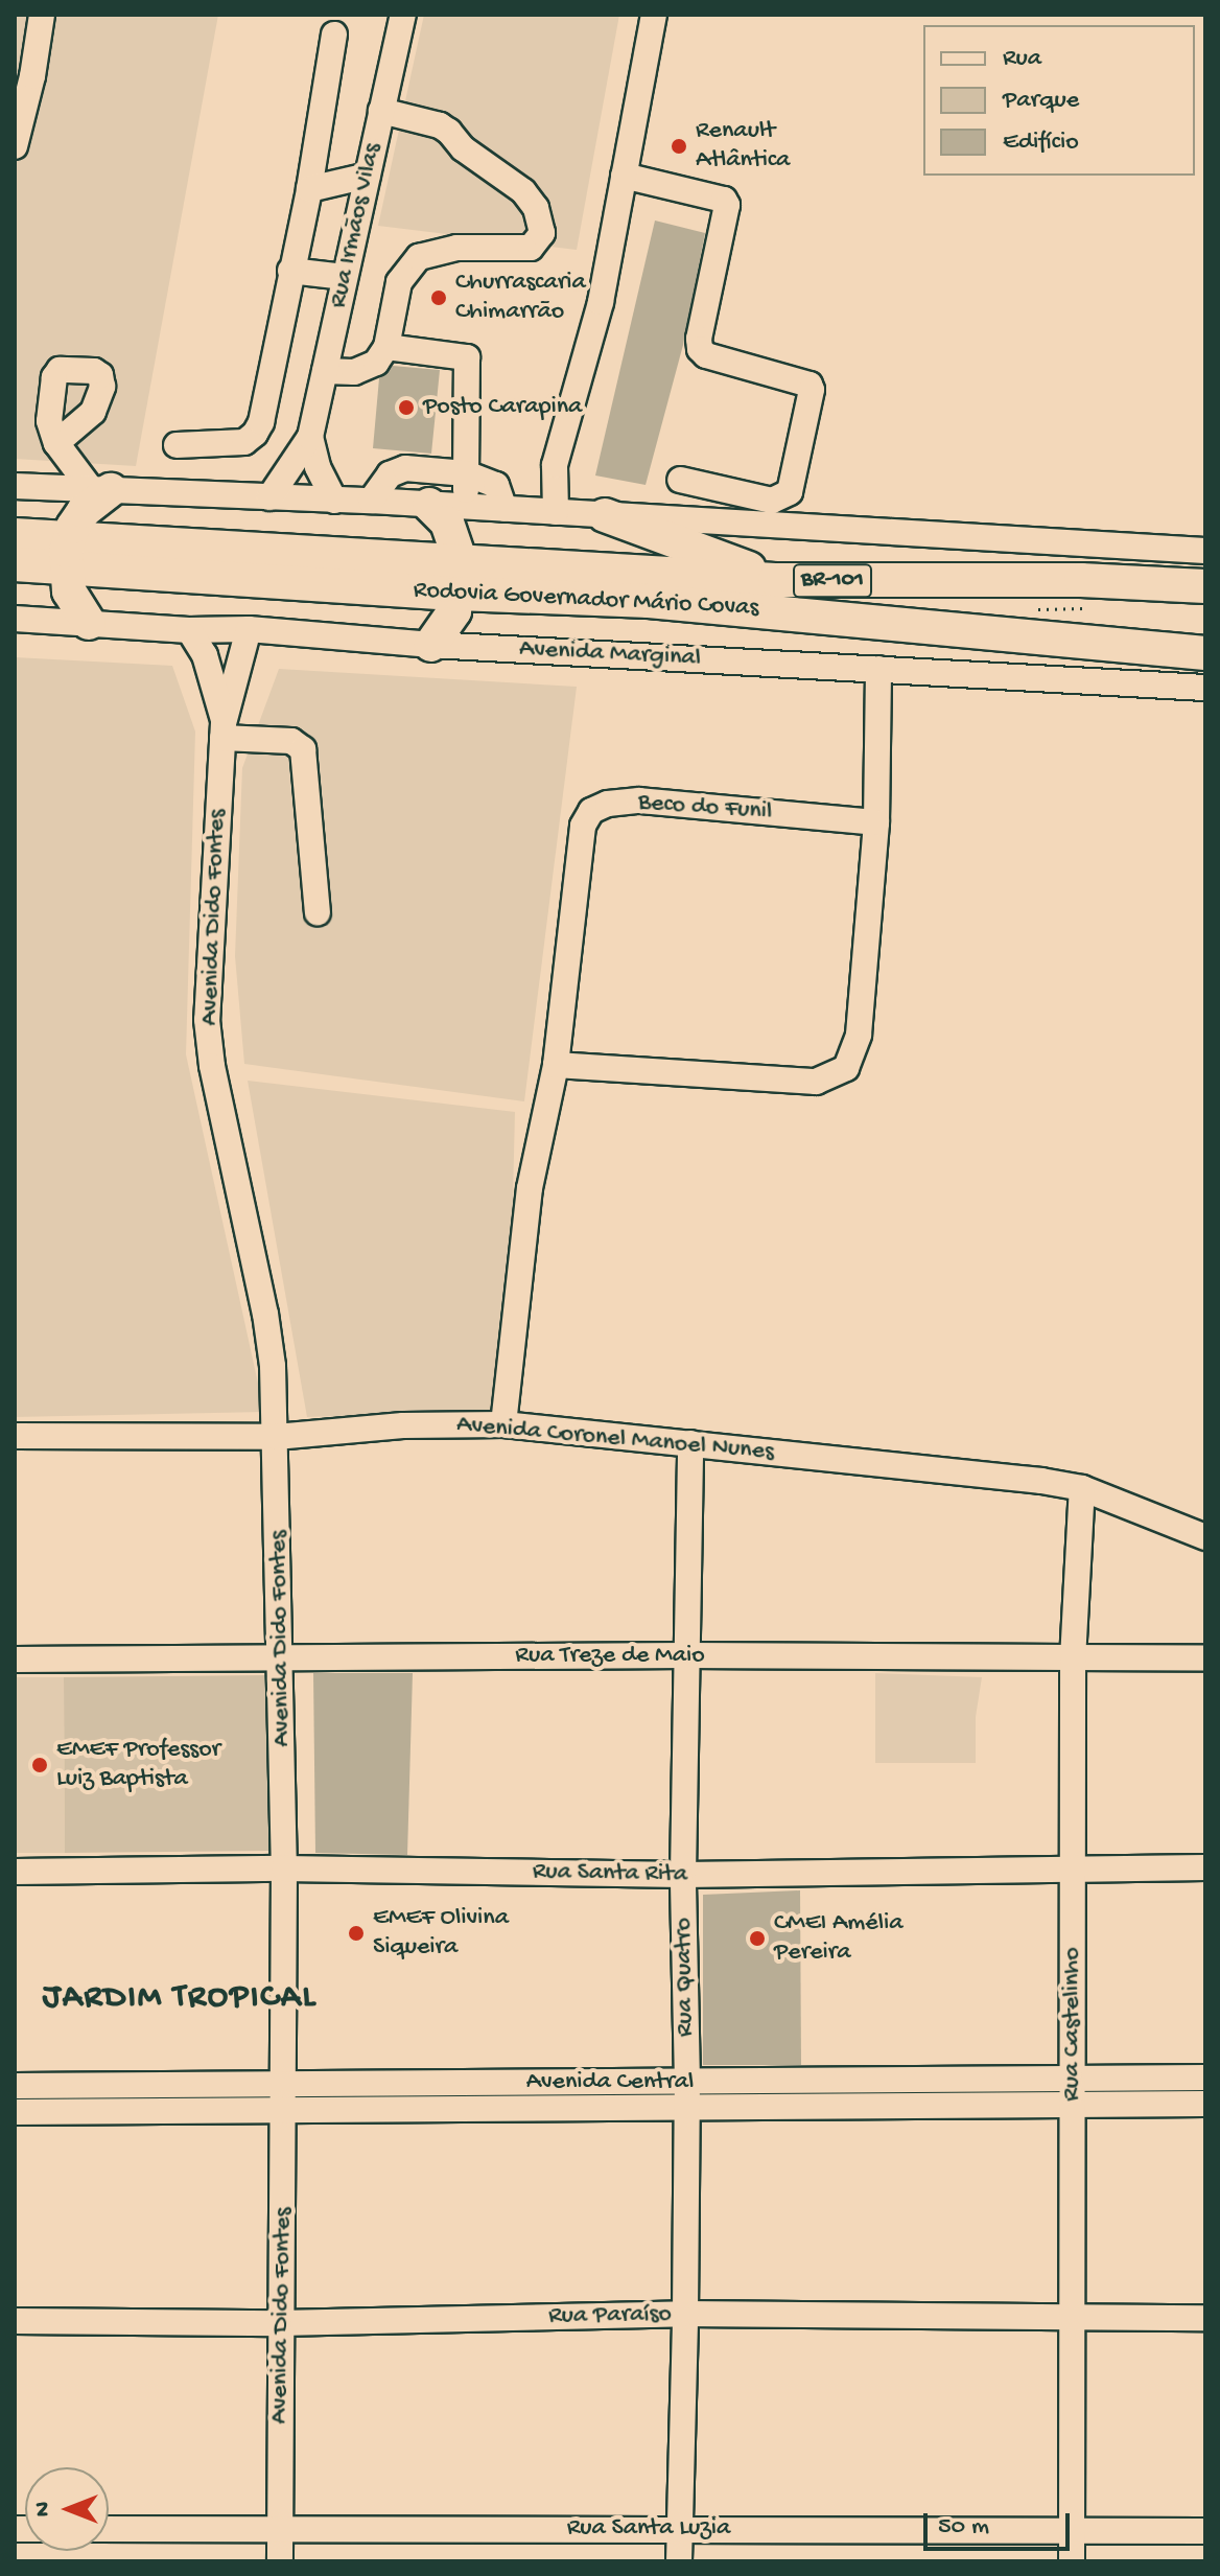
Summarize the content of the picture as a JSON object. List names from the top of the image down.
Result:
{
  "streets": {
    "main road": ["BR-101", "Rodovia Governador Mário Covas"],
    "street": [
      "Rua Irmãos Vilas",
      "Avenida Marginal",
      "Beco do Funil",
      "Avenida Dido Fontes",
      "Avenida Coronel Manoel Nunes",
      "Rua Treze de Maio",
      "Rua Santa Rita",
      "Rua Quatro",
      "Rua Castelinho",
      "Avenida Central",
      "Rua Paraíso",
      "Rua Santa Luzia"
    ]
  },
  "crossings": [
    ["Avenida Marginal", "Avenida Dido Fontes"],
    ["Beco do Funil", "Avenida Coronel Manoel Nunes"],
    ["Avenida Dido Fontes", "Avenida Coronel Manoel Nunes"],
    ["Avenida Dido Fontes", "Rua Treze de Maio"],
    ["Avenida Dido Fontes", "Rua Santa Rita"],
    ["Avenida Dido Fontes", "Avenida Central"],
    ["Avenida Dido Fontes", "Rua Paraíso"],
    ["Avenida Dido Fontes", "Rua Santa Luzia"],
    ["Avenida Coronel Manoel Nunes", "Rua Quatro"],
    ["Avenida Coronel Manoel Nunes", "Rua Castelinho"],
    ["Rua Treze de Maio", "Rua Quatro"],
    ["Rua Treze de Maio", "Rua Castelinho"],
    ["Rua Santa Rita", "Rua Quatro"],
    ["Rua Santa Rita", "Rua Castelinho"],
    ["Rua Quatro", "Avenida Central"],
    ["Rua Quatro", "Rua Paraíso"],
    ["Rua Quatro", "Rua Santa Luzia"],
    ["Rua Castelinho", "Avenida Central"],
    ["Rua Castelinho", "Rua Paraíso"],
    ["Rua Castelinho", "Rua Santa Luzia"]
  ],
  "districts": ["JARDIM TROPICAL"],
  "places": [
    "Renault Atlântica",
    "Churrascaria Chimarrão",
    "Posto Carapina",
    "EMEF Professor Luiz Baptista",
    "EMEF Olivina Siqueira",
    "CMEI Amélia Pereira"
  ],
  "legend": ["Rua", "Parque", "Edifício"],
  "scale_bar": "50 m",
  "north": "left"
}
